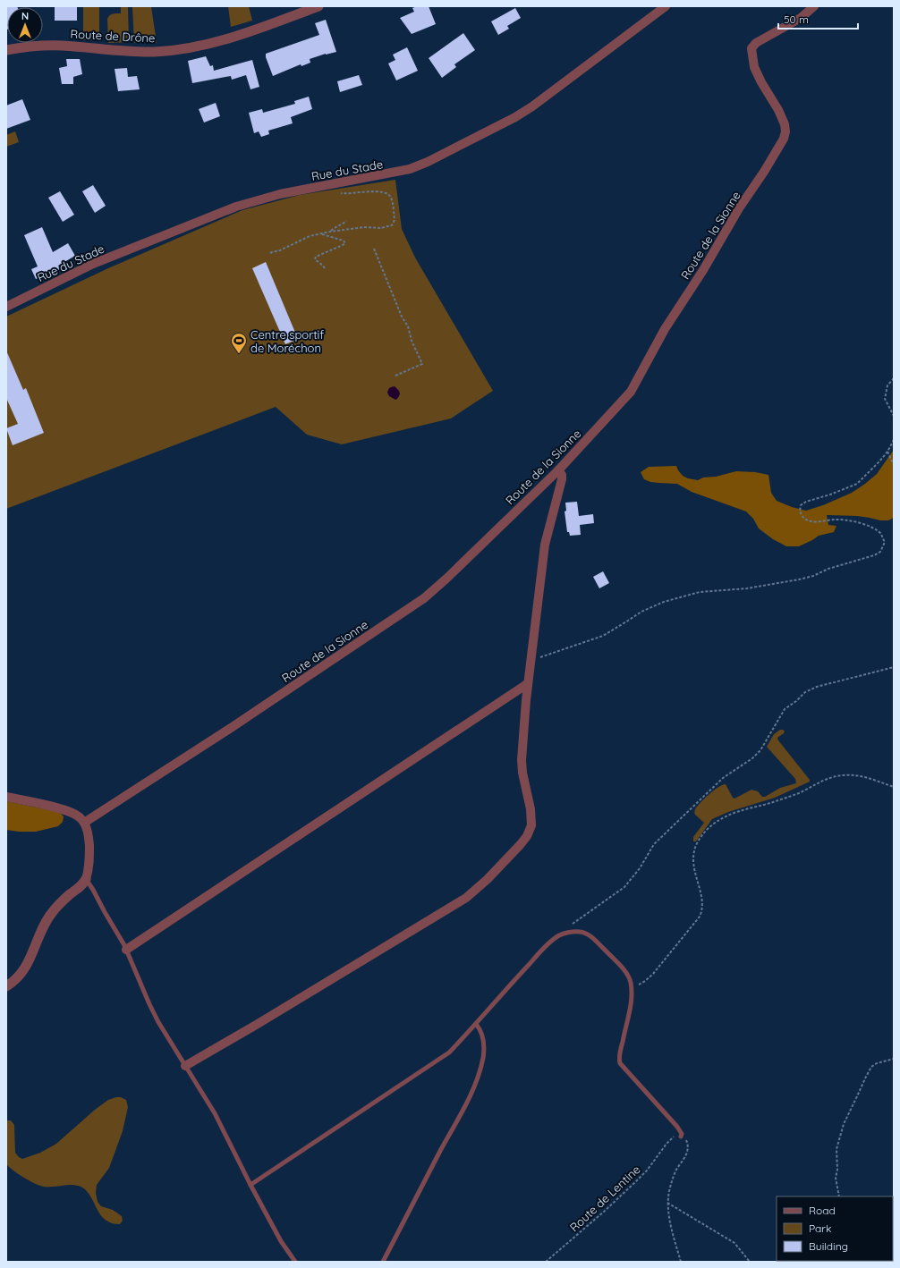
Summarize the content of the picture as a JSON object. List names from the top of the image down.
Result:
{
  "streets": {
    "street": ["Route de Drône", "Rue du Stade", "Route de la Sionne"],
    "path": ["Route de Lentine"]
  },
  "places": {
    "sports": ["Centre sportif de Moréchon"]
  },
  "legend": ["Road", "Park", "Building"],
  "scale_bar": "50 m",
  "north": "top"
}
